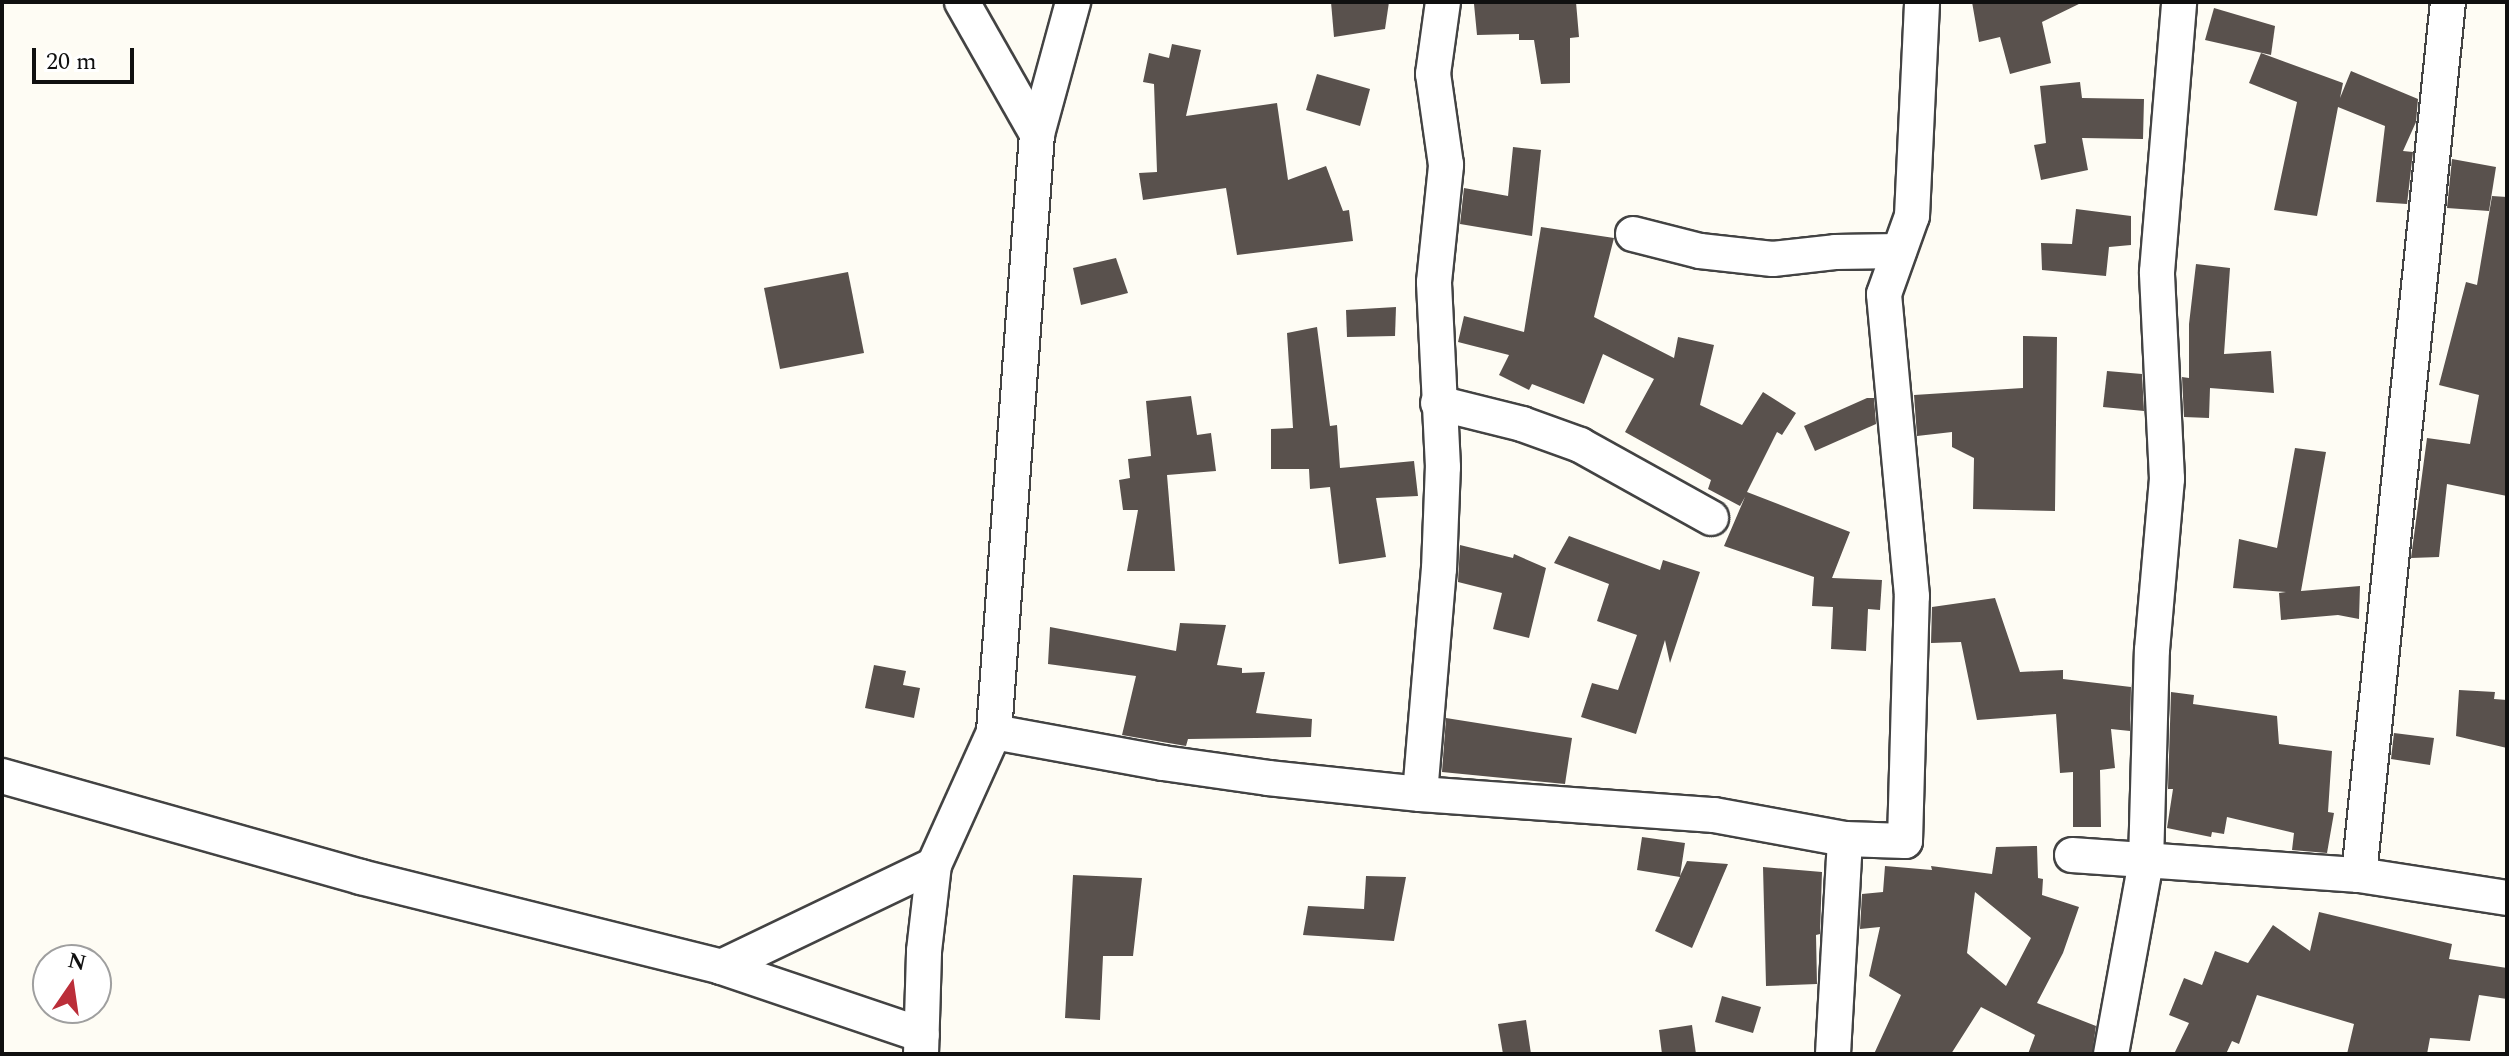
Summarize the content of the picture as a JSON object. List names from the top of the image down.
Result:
{
  "scale_bar": "20 m",
  "north": "top"
}
